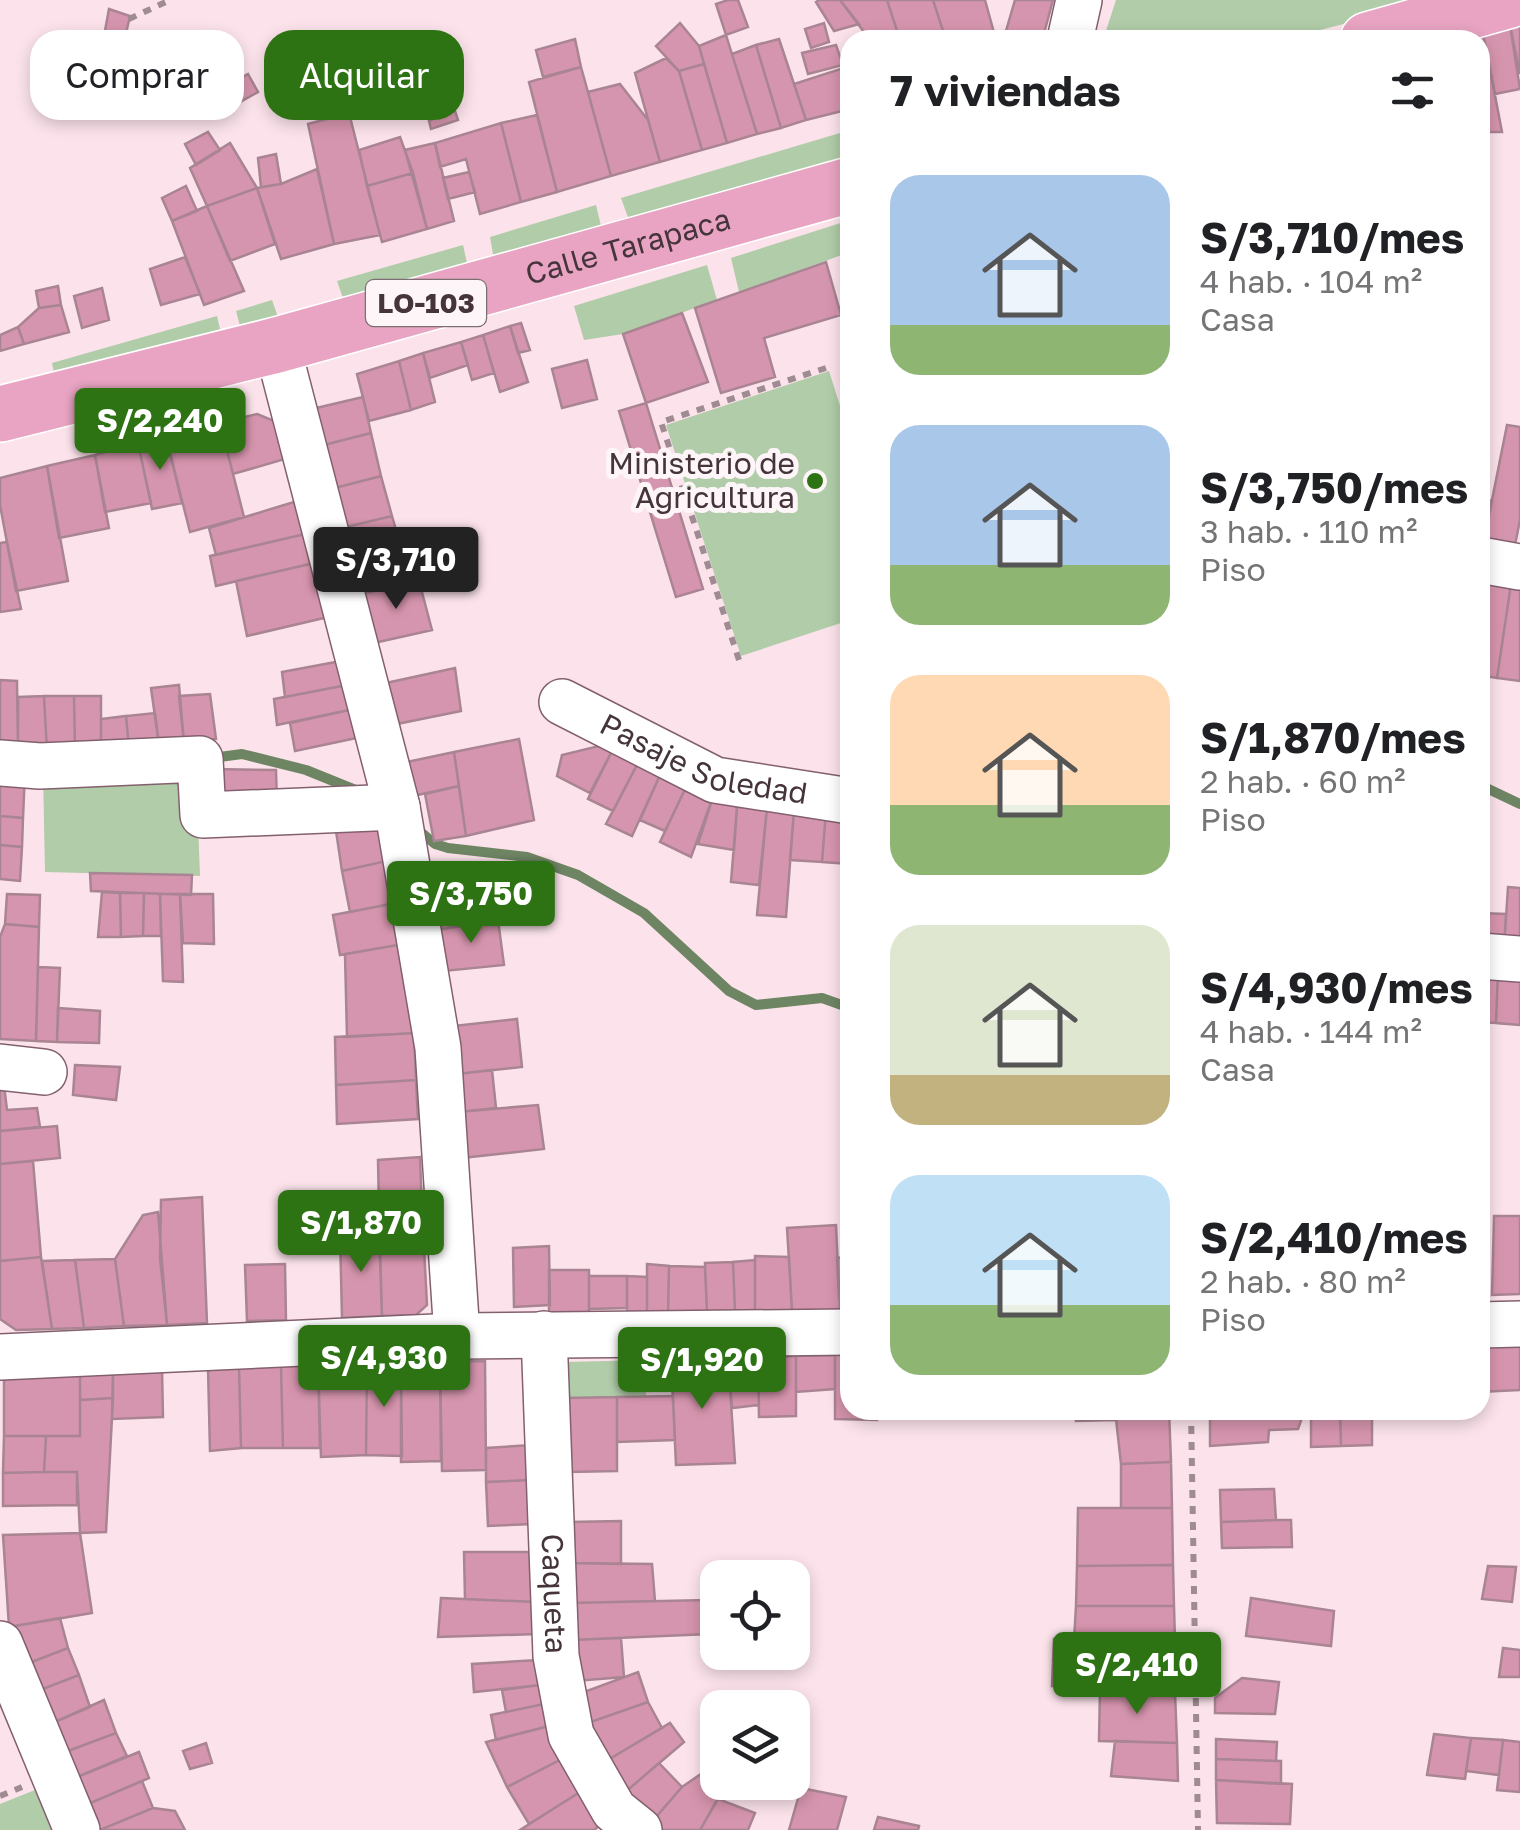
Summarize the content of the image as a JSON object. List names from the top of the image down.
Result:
{
  "streets": {
    "main road": ["Calle Tarapaca", "LO-103"],
    "street": ["Pasaje Soledad", "Caqueta"]
  },
  "places": ["Ministerio de Agricultura"],
  "page": {
    "chip": ["Comprar", "Alquilar"],
    "heading": "7 viviendas",
    "list": [
      {
        "name": "S/3,710/mes",
        "note": "4 hab. · 104 m² · Casa"
      },
      {
        "name": "S/3,750/mes",
        "note": "3 hab. · 110 m² · Piso"
      },
      {
        "name": "S/1,870/mes",
        "note": "2 hab. · 60 m² · Piso"
      },
      {
        "name": "S/4,930/mes",
        "note": "4 hab. · 144 m² · Casa"
      },
      {
        "name": "S/2,410/mes",
        "note": "2 hab. · 80 m² · Piso"
      }
    ],
    "price": [
      "S/2,240",
      "S/3,710",
      "S/3,750",
      "S/1,870",
      "S/4,930",
      "S/1,920",
      "S/2,410"
    ]
  }
}
